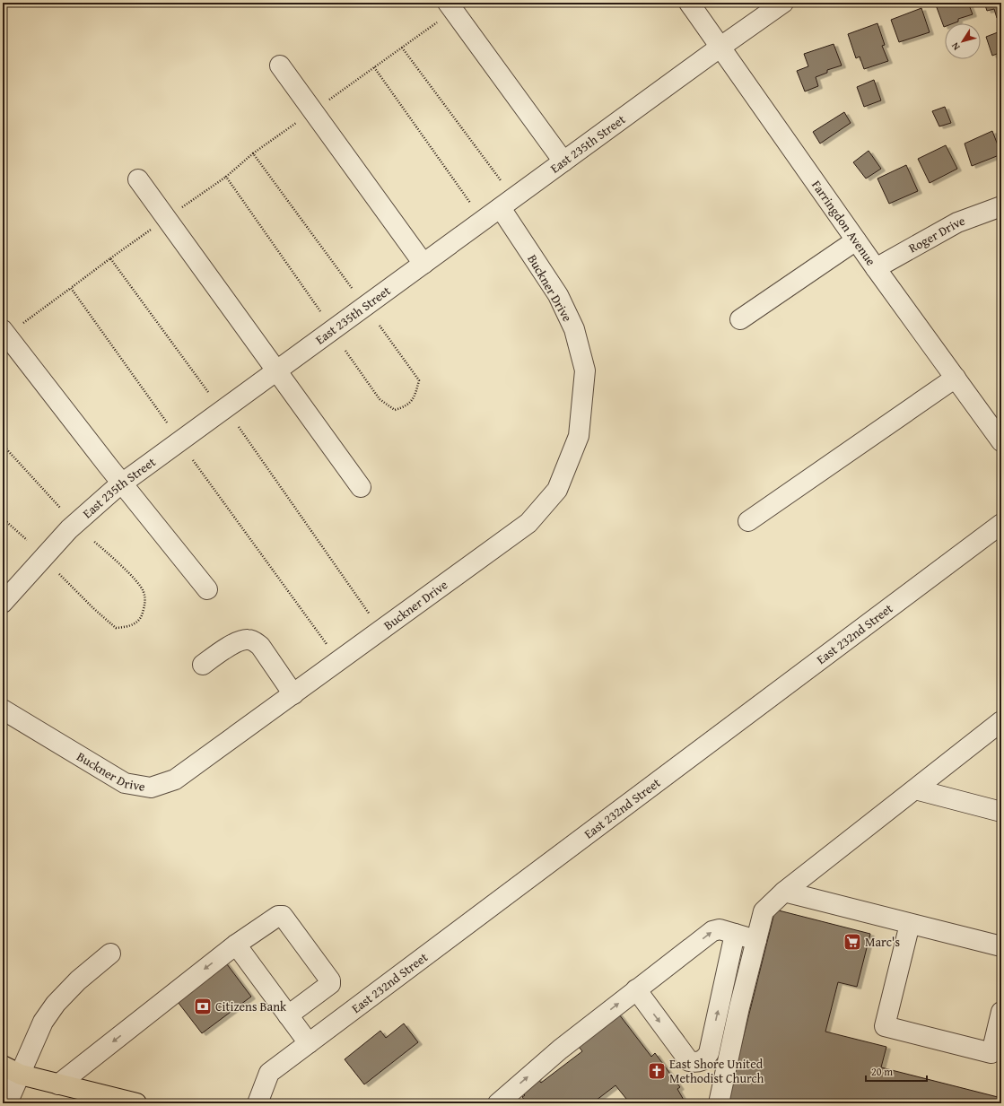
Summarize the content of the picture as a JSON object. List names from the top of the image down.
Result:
{
  "streets": {
    "street": [
      "East 235th Street",
      "Farringdon Avenue",
      "Roger Drive",
      "Buckner Drive",
      "East 232nd Street"
    ]
  },
  "crossings": [
    ["East 235th Street", "Farringdon Avenue"],
    ["East 235th Street", "Buckner Drive"],
    ["Farringdon Avenue", "Roger Drive"]
  ],
  "places": {
    "supermarket": ["Marc's"],
    "bank": ["Citizens Bank"],
    "church": ["East Shore United Methodist Church"]
  },
  "scale_bar": "20 m",
  "north": "bottom left"
}
